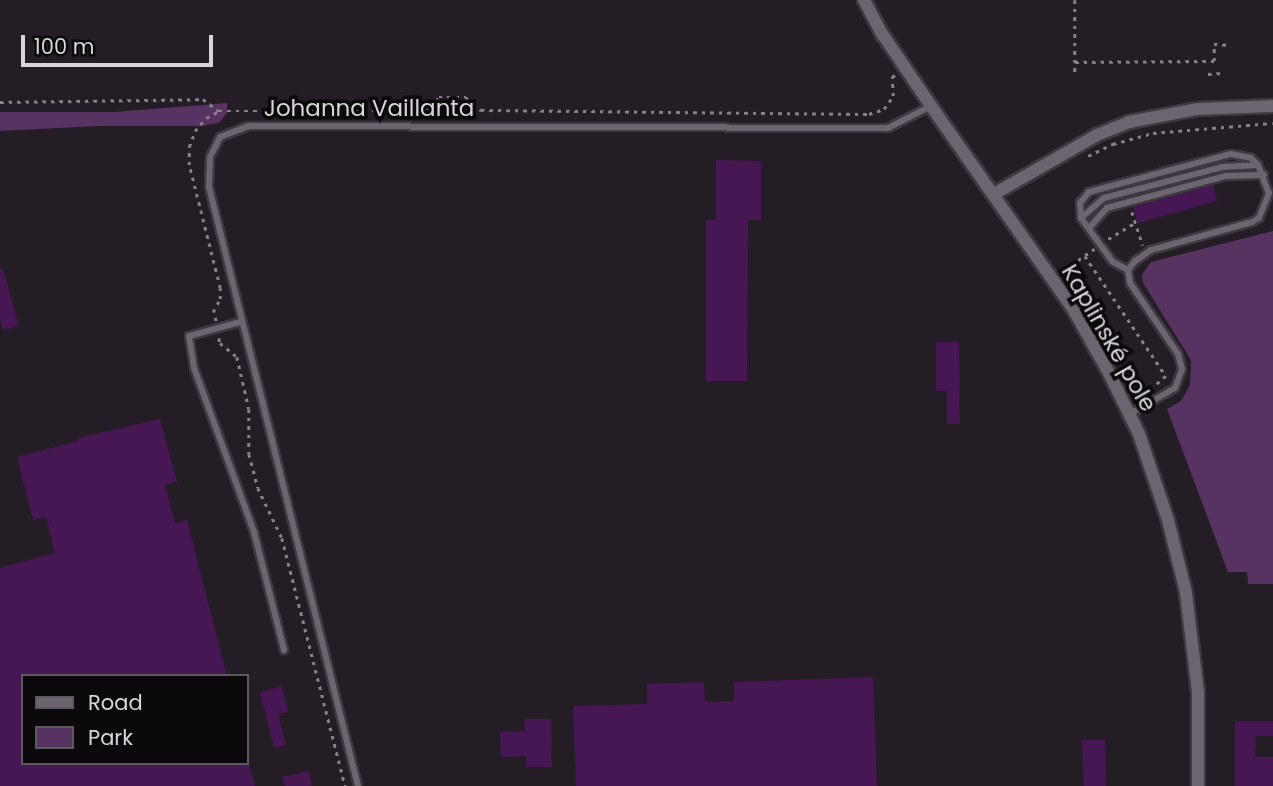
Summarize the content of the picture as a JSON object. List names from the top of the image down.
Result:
{
  "streets": {
    "street": ["Kaplinské pole"],
    "lane": ["Johanna Vaillanta"]
  },
  "crossings": [
    ["Johanna Vaillanta", "Kaplinské pole"]
  ],
  "legend": ["Road", "Park"],
  "scale_bar": "100 m"
}
